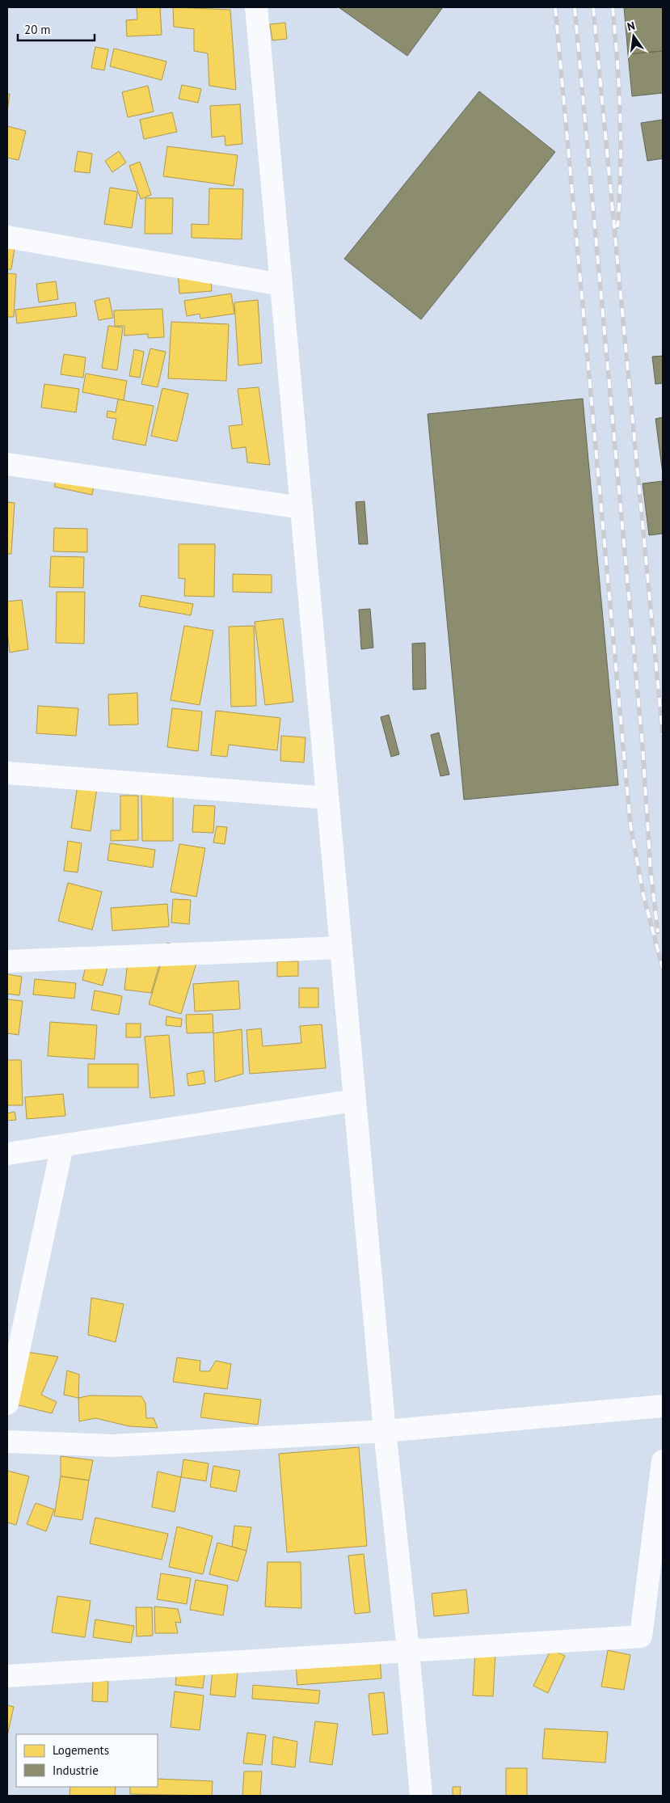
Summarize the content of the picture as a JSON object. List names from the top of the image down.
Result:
{
  "legend": ["Logements", "Industrie"],
  "scale_bar": "20 m",
  "north": "top"
}
